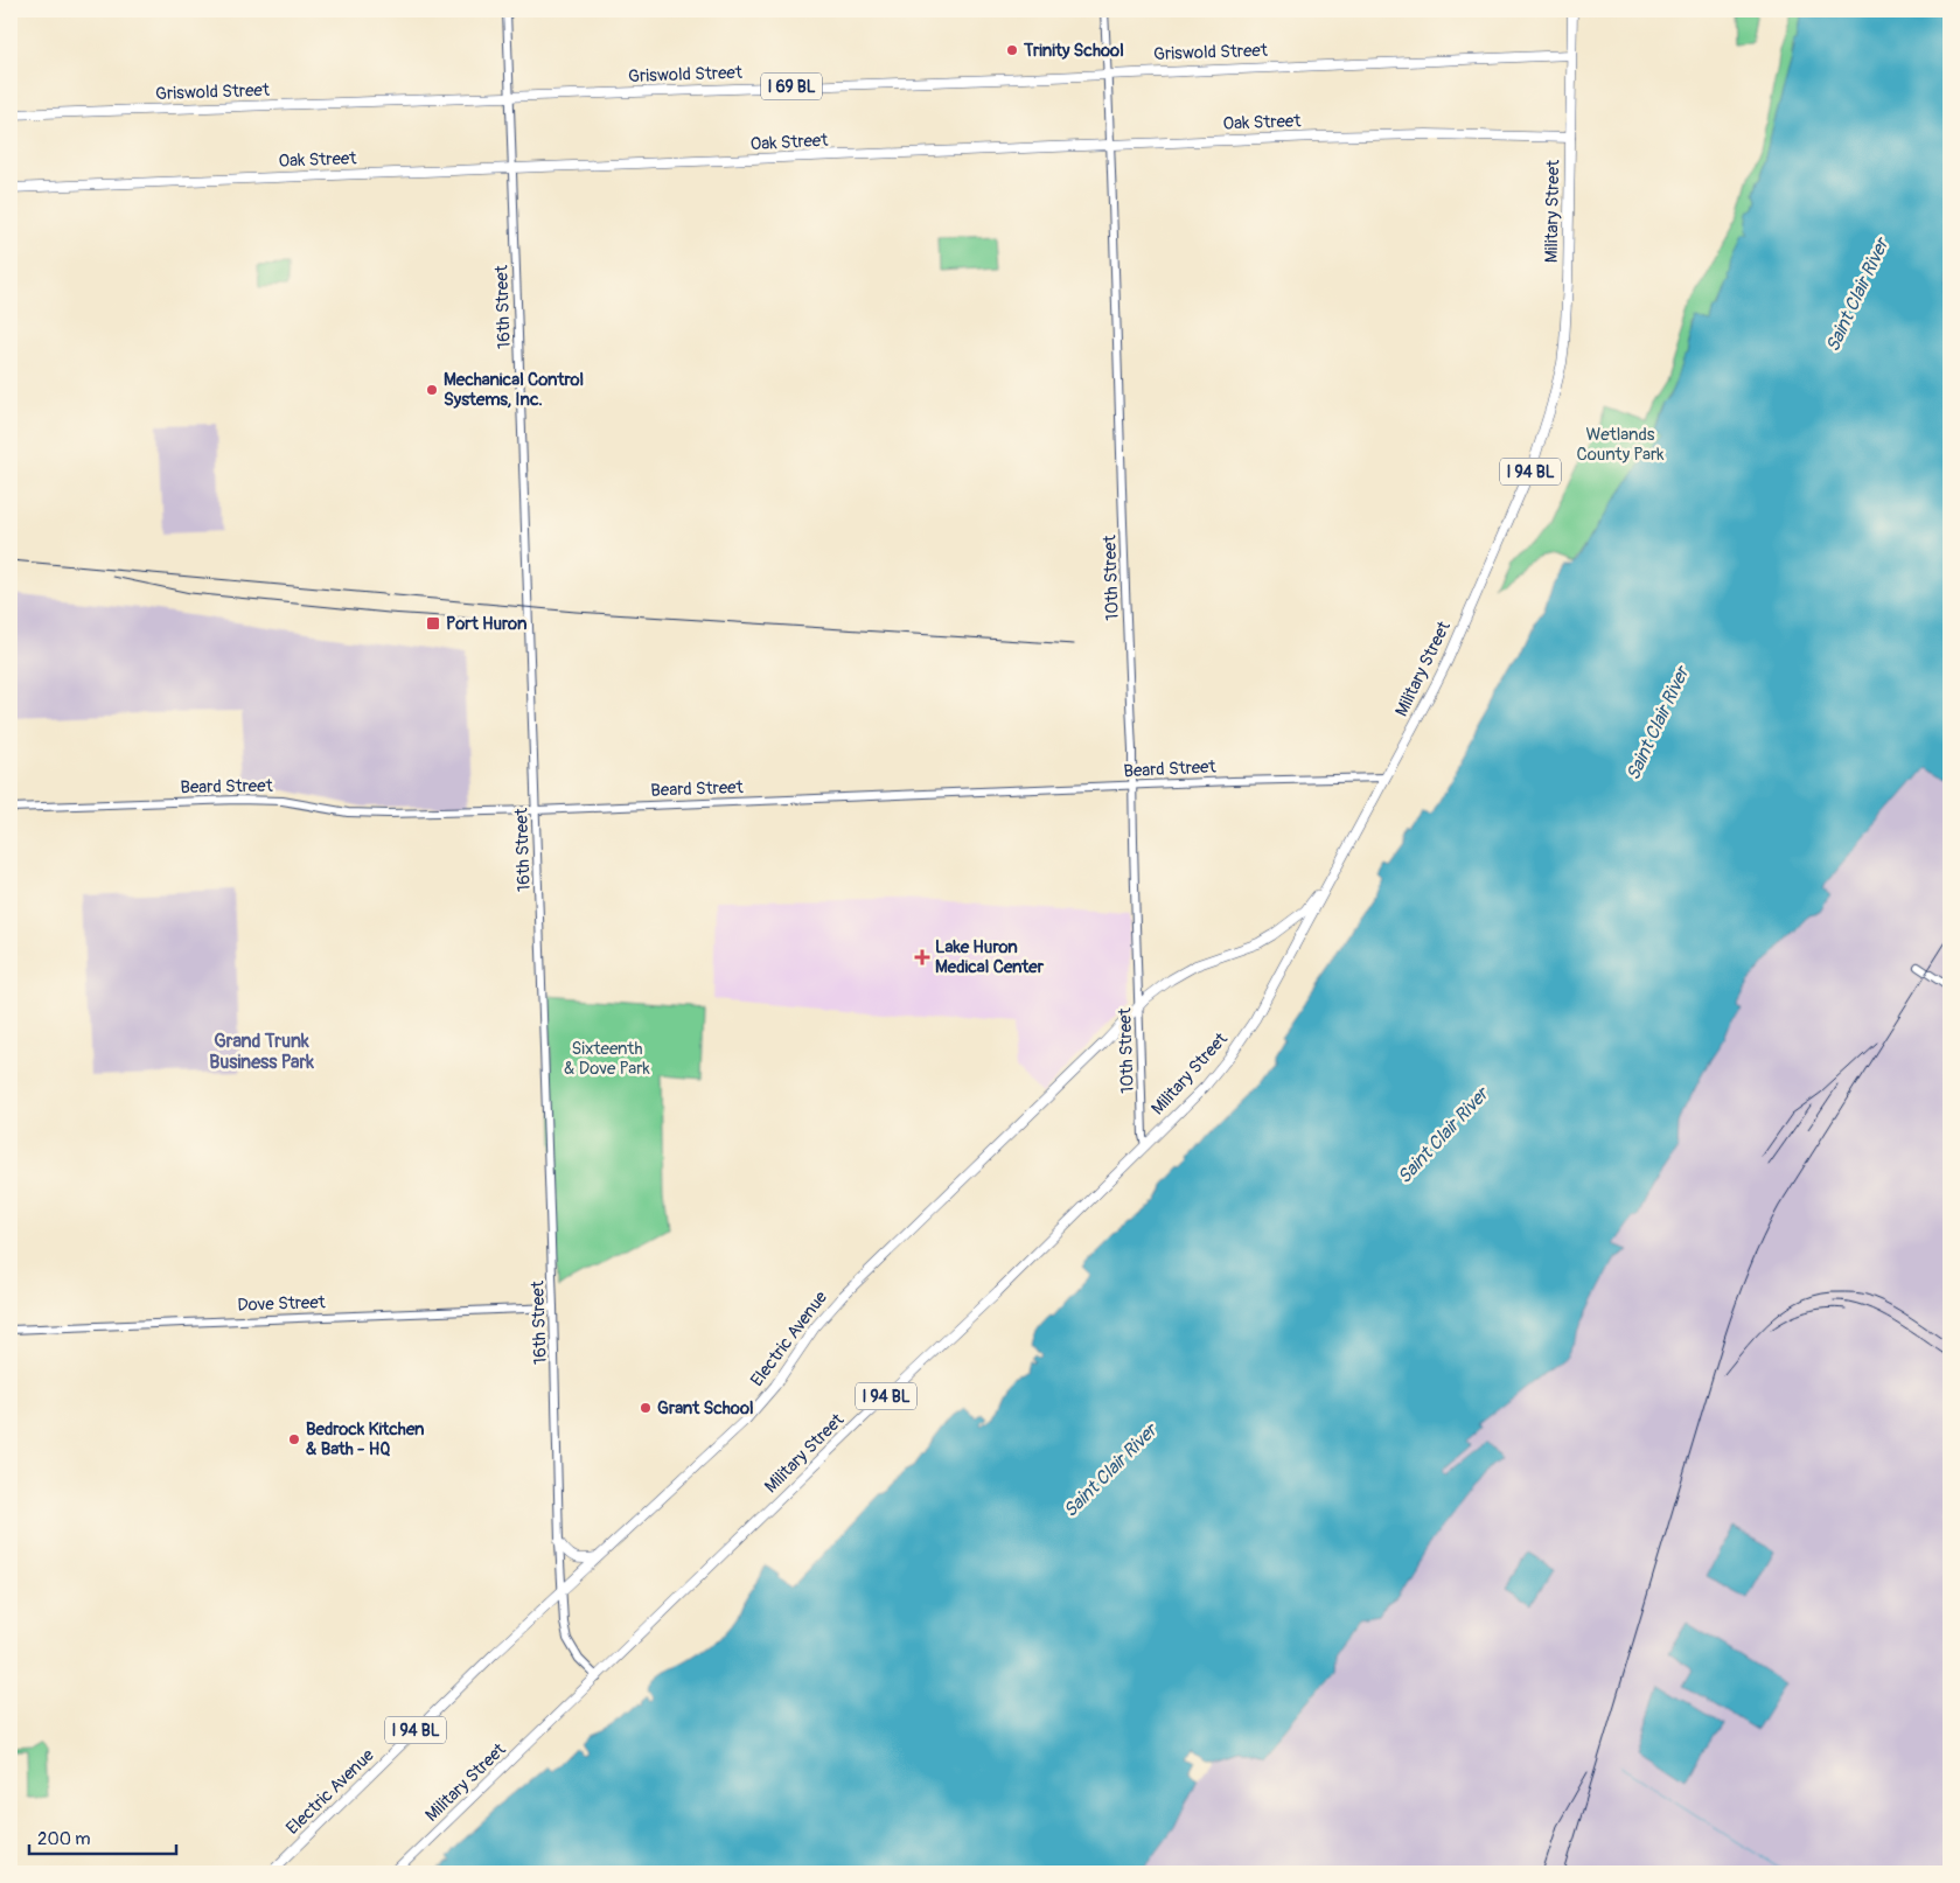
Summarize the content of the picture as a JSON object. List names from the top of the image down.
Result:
{
  "streets": {
    "main road": [
      "Griswold Street",
      "I 69 BL",
      "Oak Street",
      "Military Street",
      "I 94 BL",
      "Electric Avenue"
    ],
    "street": [
      "16th Street",
      "10th Street",
      "Beard Street",
      "Dove Street"
    ]
  },
  "crossings": [
    ["Griswold Street", "Military Street"],
    ["Griswold Street", "16th Street"],
    ["Griswold Street", "10th Street"],
    ["Oak Street", "Military Street"],
    ["Oak Street", "16th Street"],
    ["Oak Street", "10th Street"],
    ["Military Street", "16th Street"],
    ["Military Street", "10th Street"],
    ["Military Street", "Beard Street"],
    ["Military Street", "Electric Avenue"],
    ["16th Street", "Beard Street"],
    ["16th Street", "Dove Street"],
    ["16th Street", "Electric Avenue"],
    ["10th Street", "Beard Street"],
    ["10th Street", "Electric Avenue"]
  ],
  "districts": ["Grand Trunk Business Park"],
  "water": ["Saint Clair River"],
  "parks": ["Wetlands County Park", "Sixteenth & Dove Park"],
  "places": {
    "other": [
      "Trinity School",
      "Mechanical Control Systems, Inc.",
      "Grant School",
      "Bedrock Kitchen & Bath - HQ"
    ],
    "transit": ["Port Huron"],
    "health": ["Lake Huron Medical Center"]
  },
  "scale_bar": "200 m"
}
